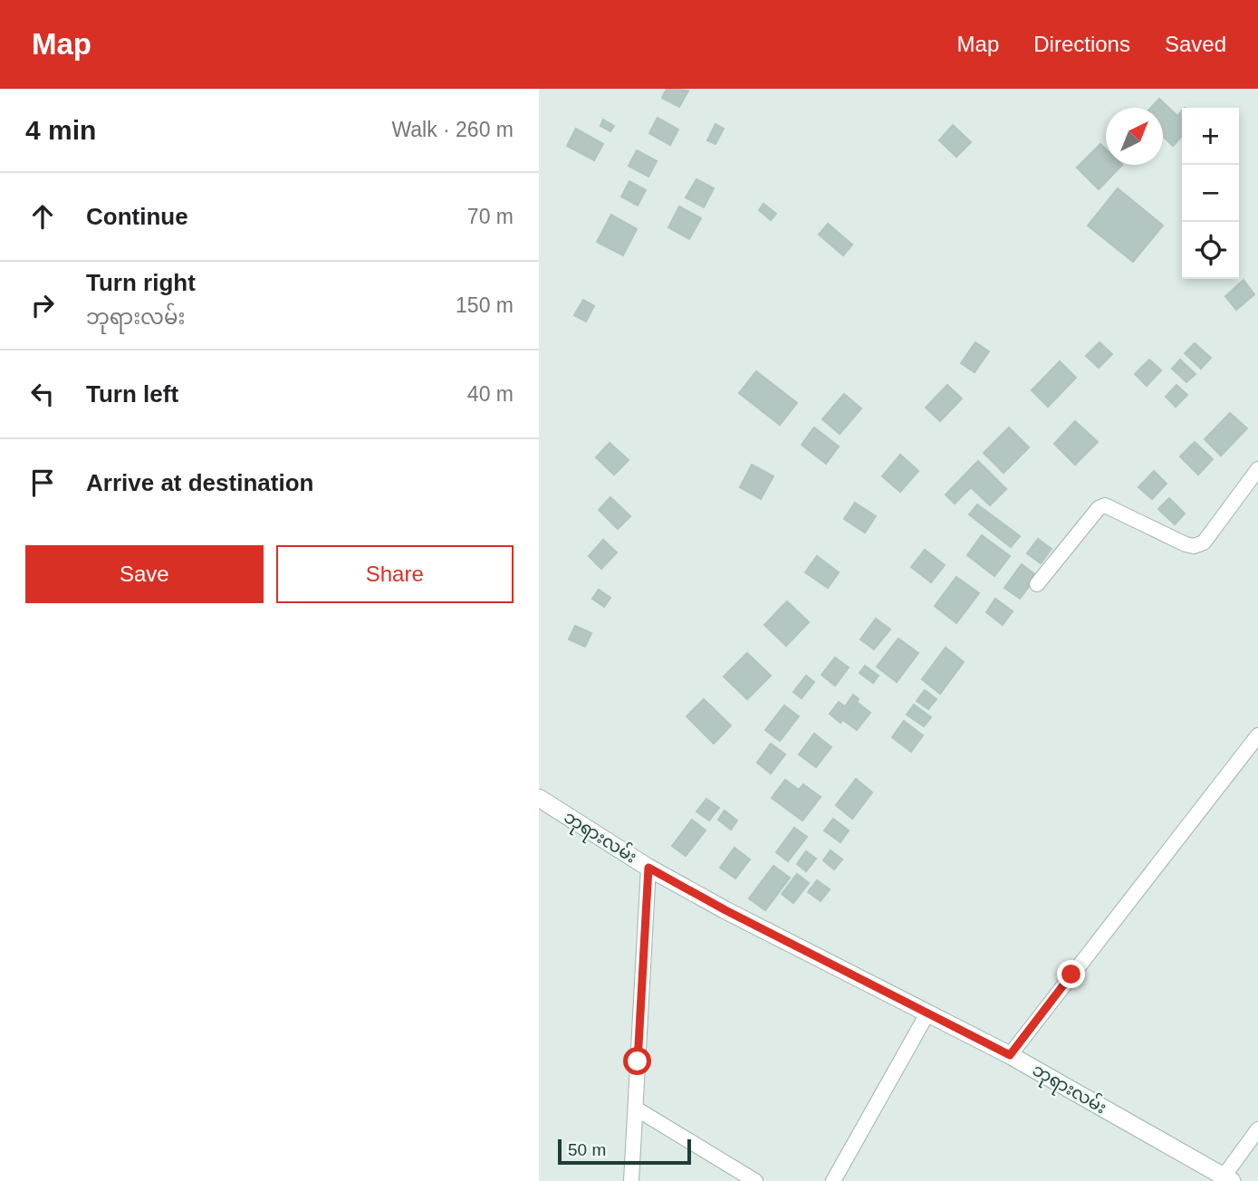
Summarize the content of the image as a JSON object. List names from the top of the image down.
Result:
{
  "streets": {
    "street": ["ဘုရားလမ်း"]
  },
  "scale_bar": "50 m",
  "north": "top right",
  "page": {
    "header": "Map",
    "nav": ["Map", "Directions", "Saved"],
    "heading": ["4 min", "Walk · 260 m"],
    "map_buttons": ["+", "−"],
    "list": [
      ["Continue", "70 m"],
      ["Turn right", "ဘုရားလမ်း", "150 m"],
      ["Turn left", "40 m"],
      "Arrive at destination"
    ],
    "buttons": ["Save", "Share"],
    "scale": "50 m"
  }
}
